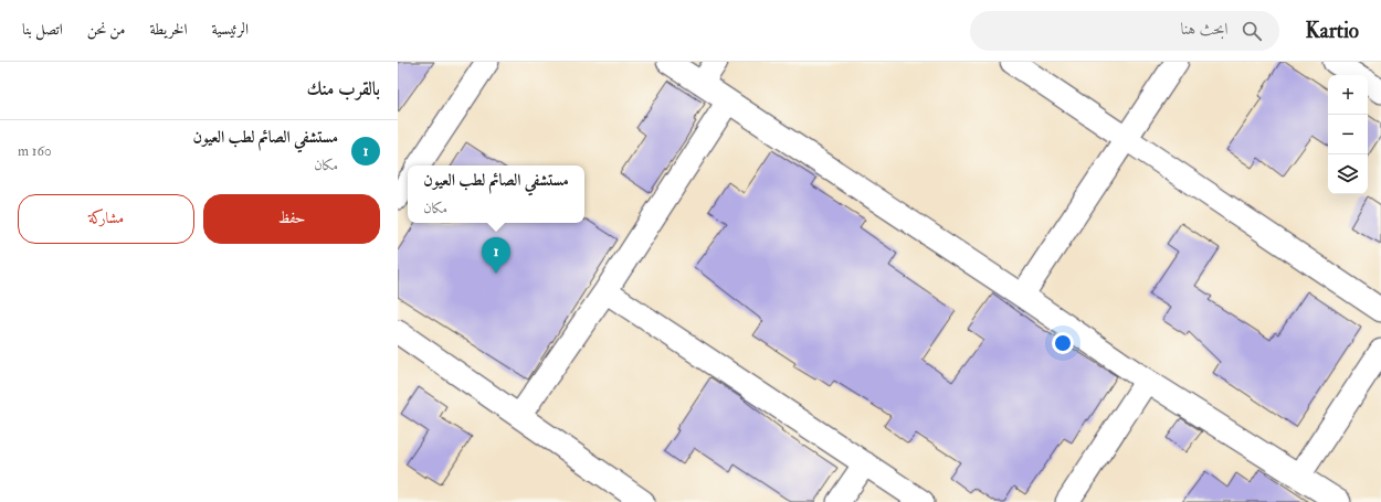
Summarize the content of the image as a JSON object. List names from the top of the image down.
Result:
{
  "page": {
    "header": "Kartio",
    "search": "ابحث هنا",
    "nav": [
      "الرئيسية",
      "الخريطة",
      "من نحن",
      "اتصل بنا"
    ],
    "heading": "بالقرب منك",
    "map_buttons": ["+", "−"],
    "list": [
      {
        "mark": "1",
        "name": "مستشفي الصائم لطب العيون",
        "note": "مكان",
        "value": "160 m"
      }
    ],
    "popup": ["مستشفي الصائم لطب العيون", "مكان"],
    "buttons": ["حفظ", "مشاركة"],
    "pins": "1"
  }
}
